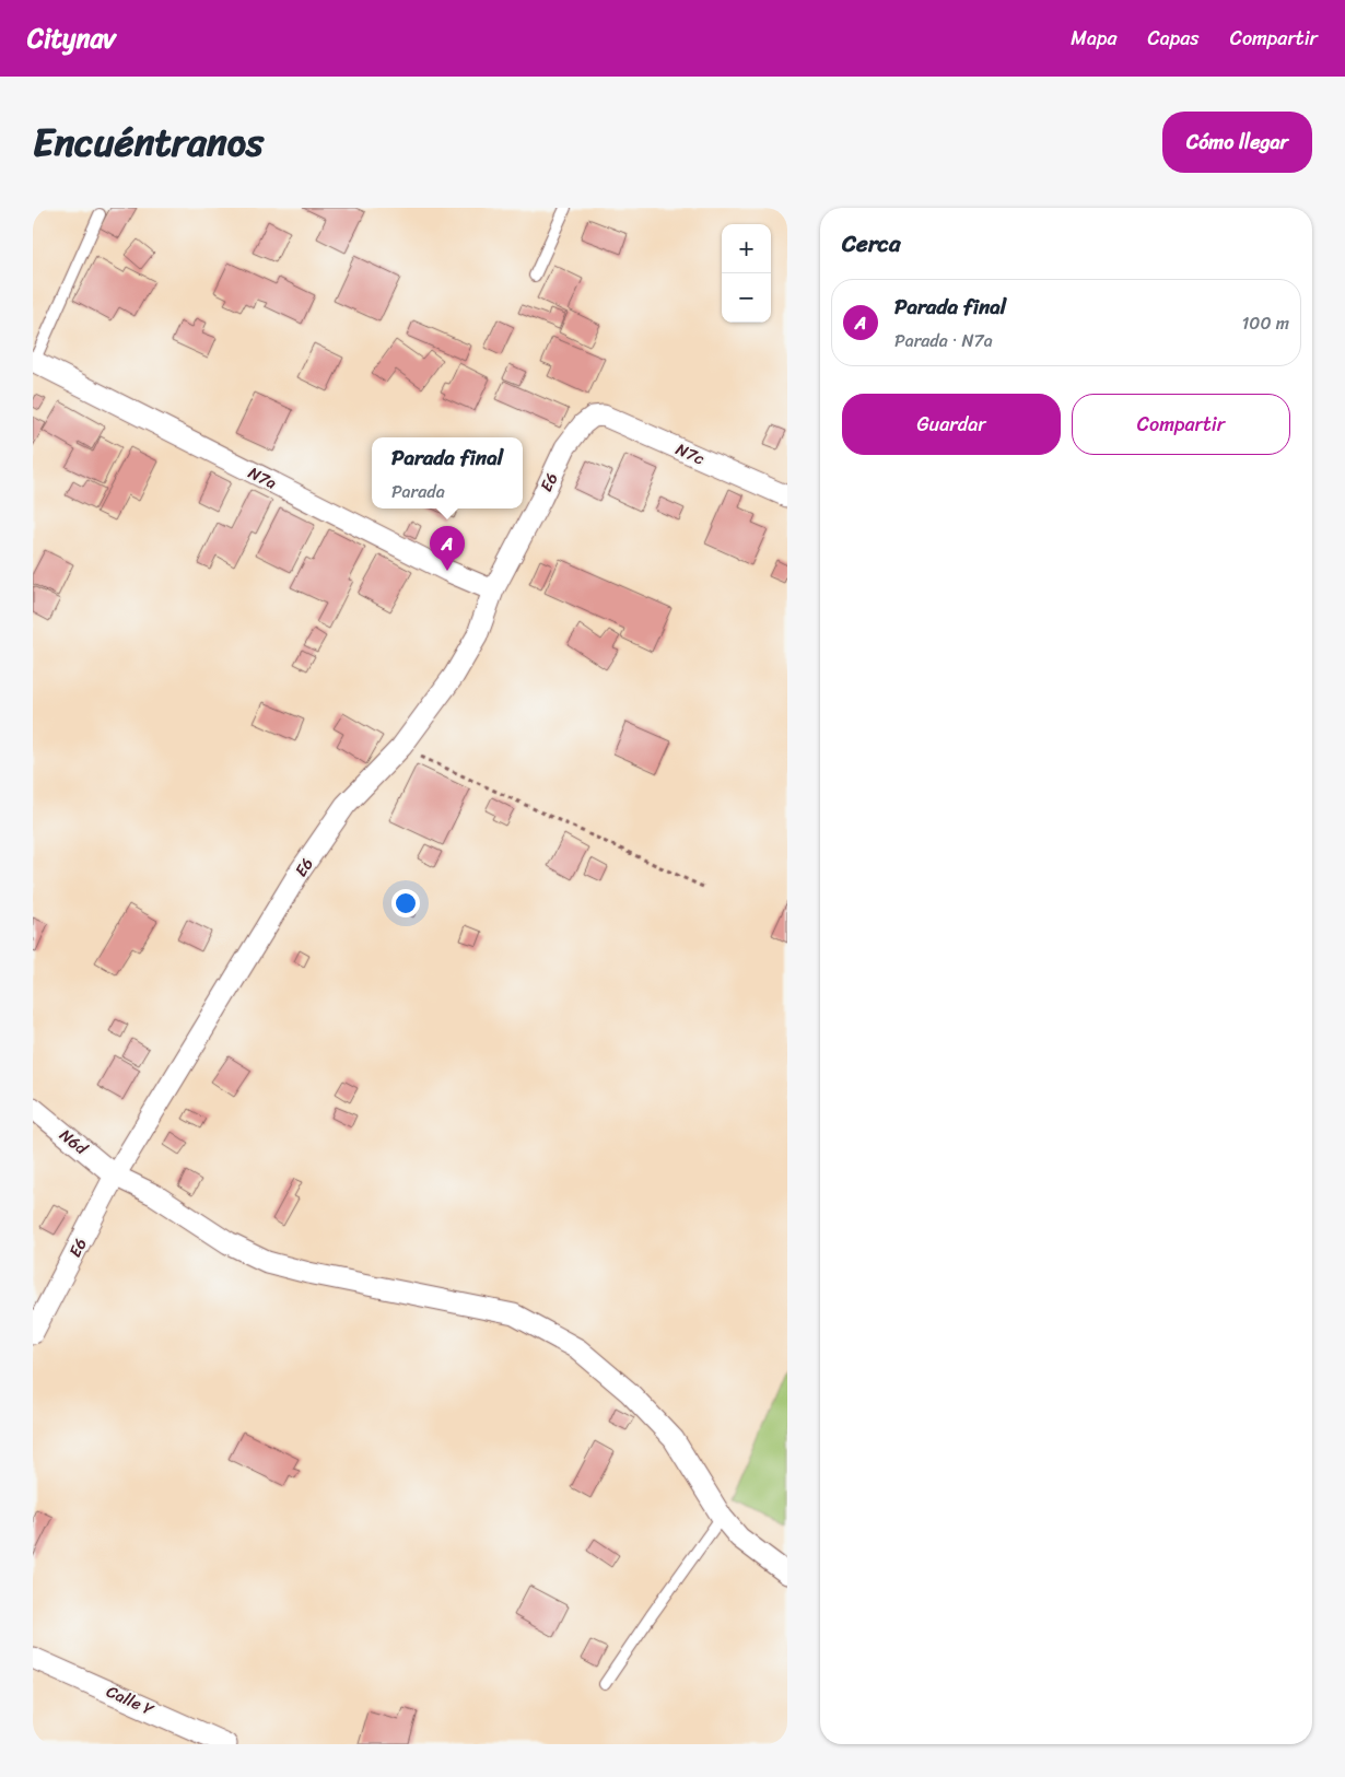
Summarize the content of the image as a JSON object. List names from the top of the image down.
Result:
{
  "streets": {
    "street": [
      "N7c",
      "N7a",
      "E6",
      "N6d",
      "Calle Y"
    ]
  },
  "crossings": [
    ["N7c", "E6"],
    ["N7a", "E6"],
    ["E6", "N6d"]
  ],
  "page": {
    "header": "Citynav",
    "nav": ["Mapa", "Capas", "Compartir"],
    "title": "Encuéntranos",
    "buttons": [
      "Cómo llegar",
      ["Guardar", "Compartir"]
    ],
    "heading": "Cerca",
    "map_buttons": ["+", "−"],
    "list": [
      {
        "mark": "A",
        "name": "Parada final",
        "note": "Parada · N7a",
        "value": "100 m"
      }
    ],
    "popup": ["Parada final", "Parada"],
    "pins": "A"
  }
}
